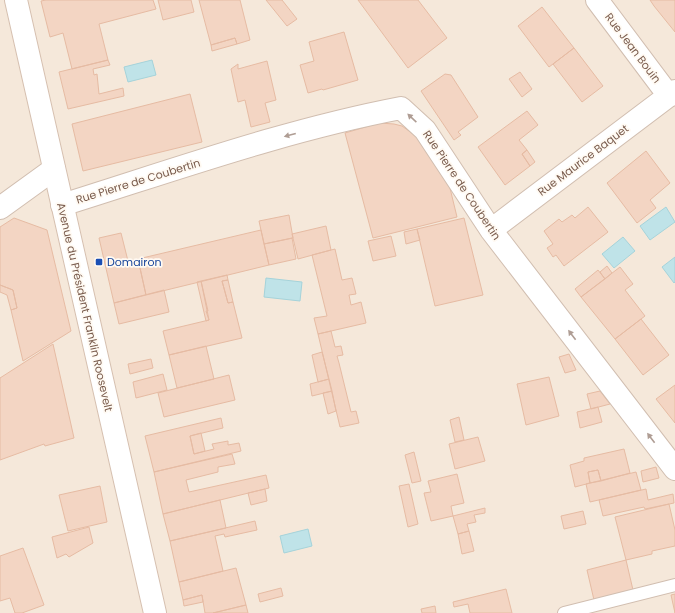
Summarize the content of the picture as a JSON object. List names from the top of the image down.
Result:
{
  "streets": {
    "street": [
      "Rue Jean Bouin",
      "Rue Maurice Baquet",
      "Rue Pierre de Coubertin",
      "Avenue du Président Franklin Roosevelt"
    ]
  },
  "crossings": [
    ["Rue Jean Bouin", "Rue Maurice Baquet"],
    ["Rue Maurice Baquet", "Rue Pierre de Coubertin"],
    ["Rue Pierre de Coubertin", "Avenue du Président Franklin Roosevelt"]
  ],
  "one_way": ["Rue Pierre de Coubertin"],
  "places": {
    "transit": ["Domairon"]
  }
}
